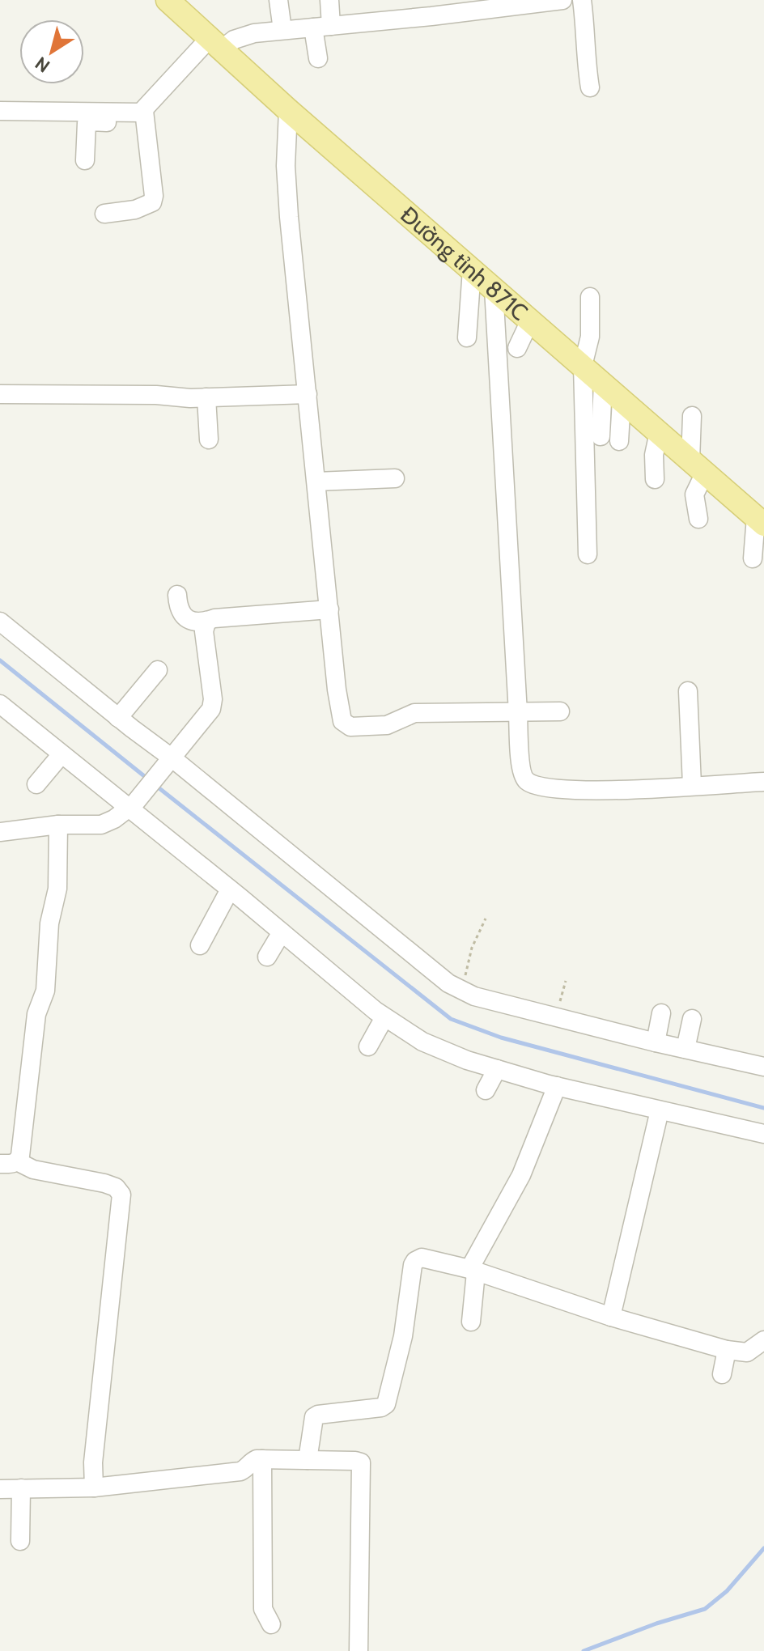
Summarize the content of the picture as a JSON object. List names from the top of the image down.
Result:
{
  "streets": {
    "main road": ["Đường tỉnh 871C"]
  },
  "north": "bottom left"
}
